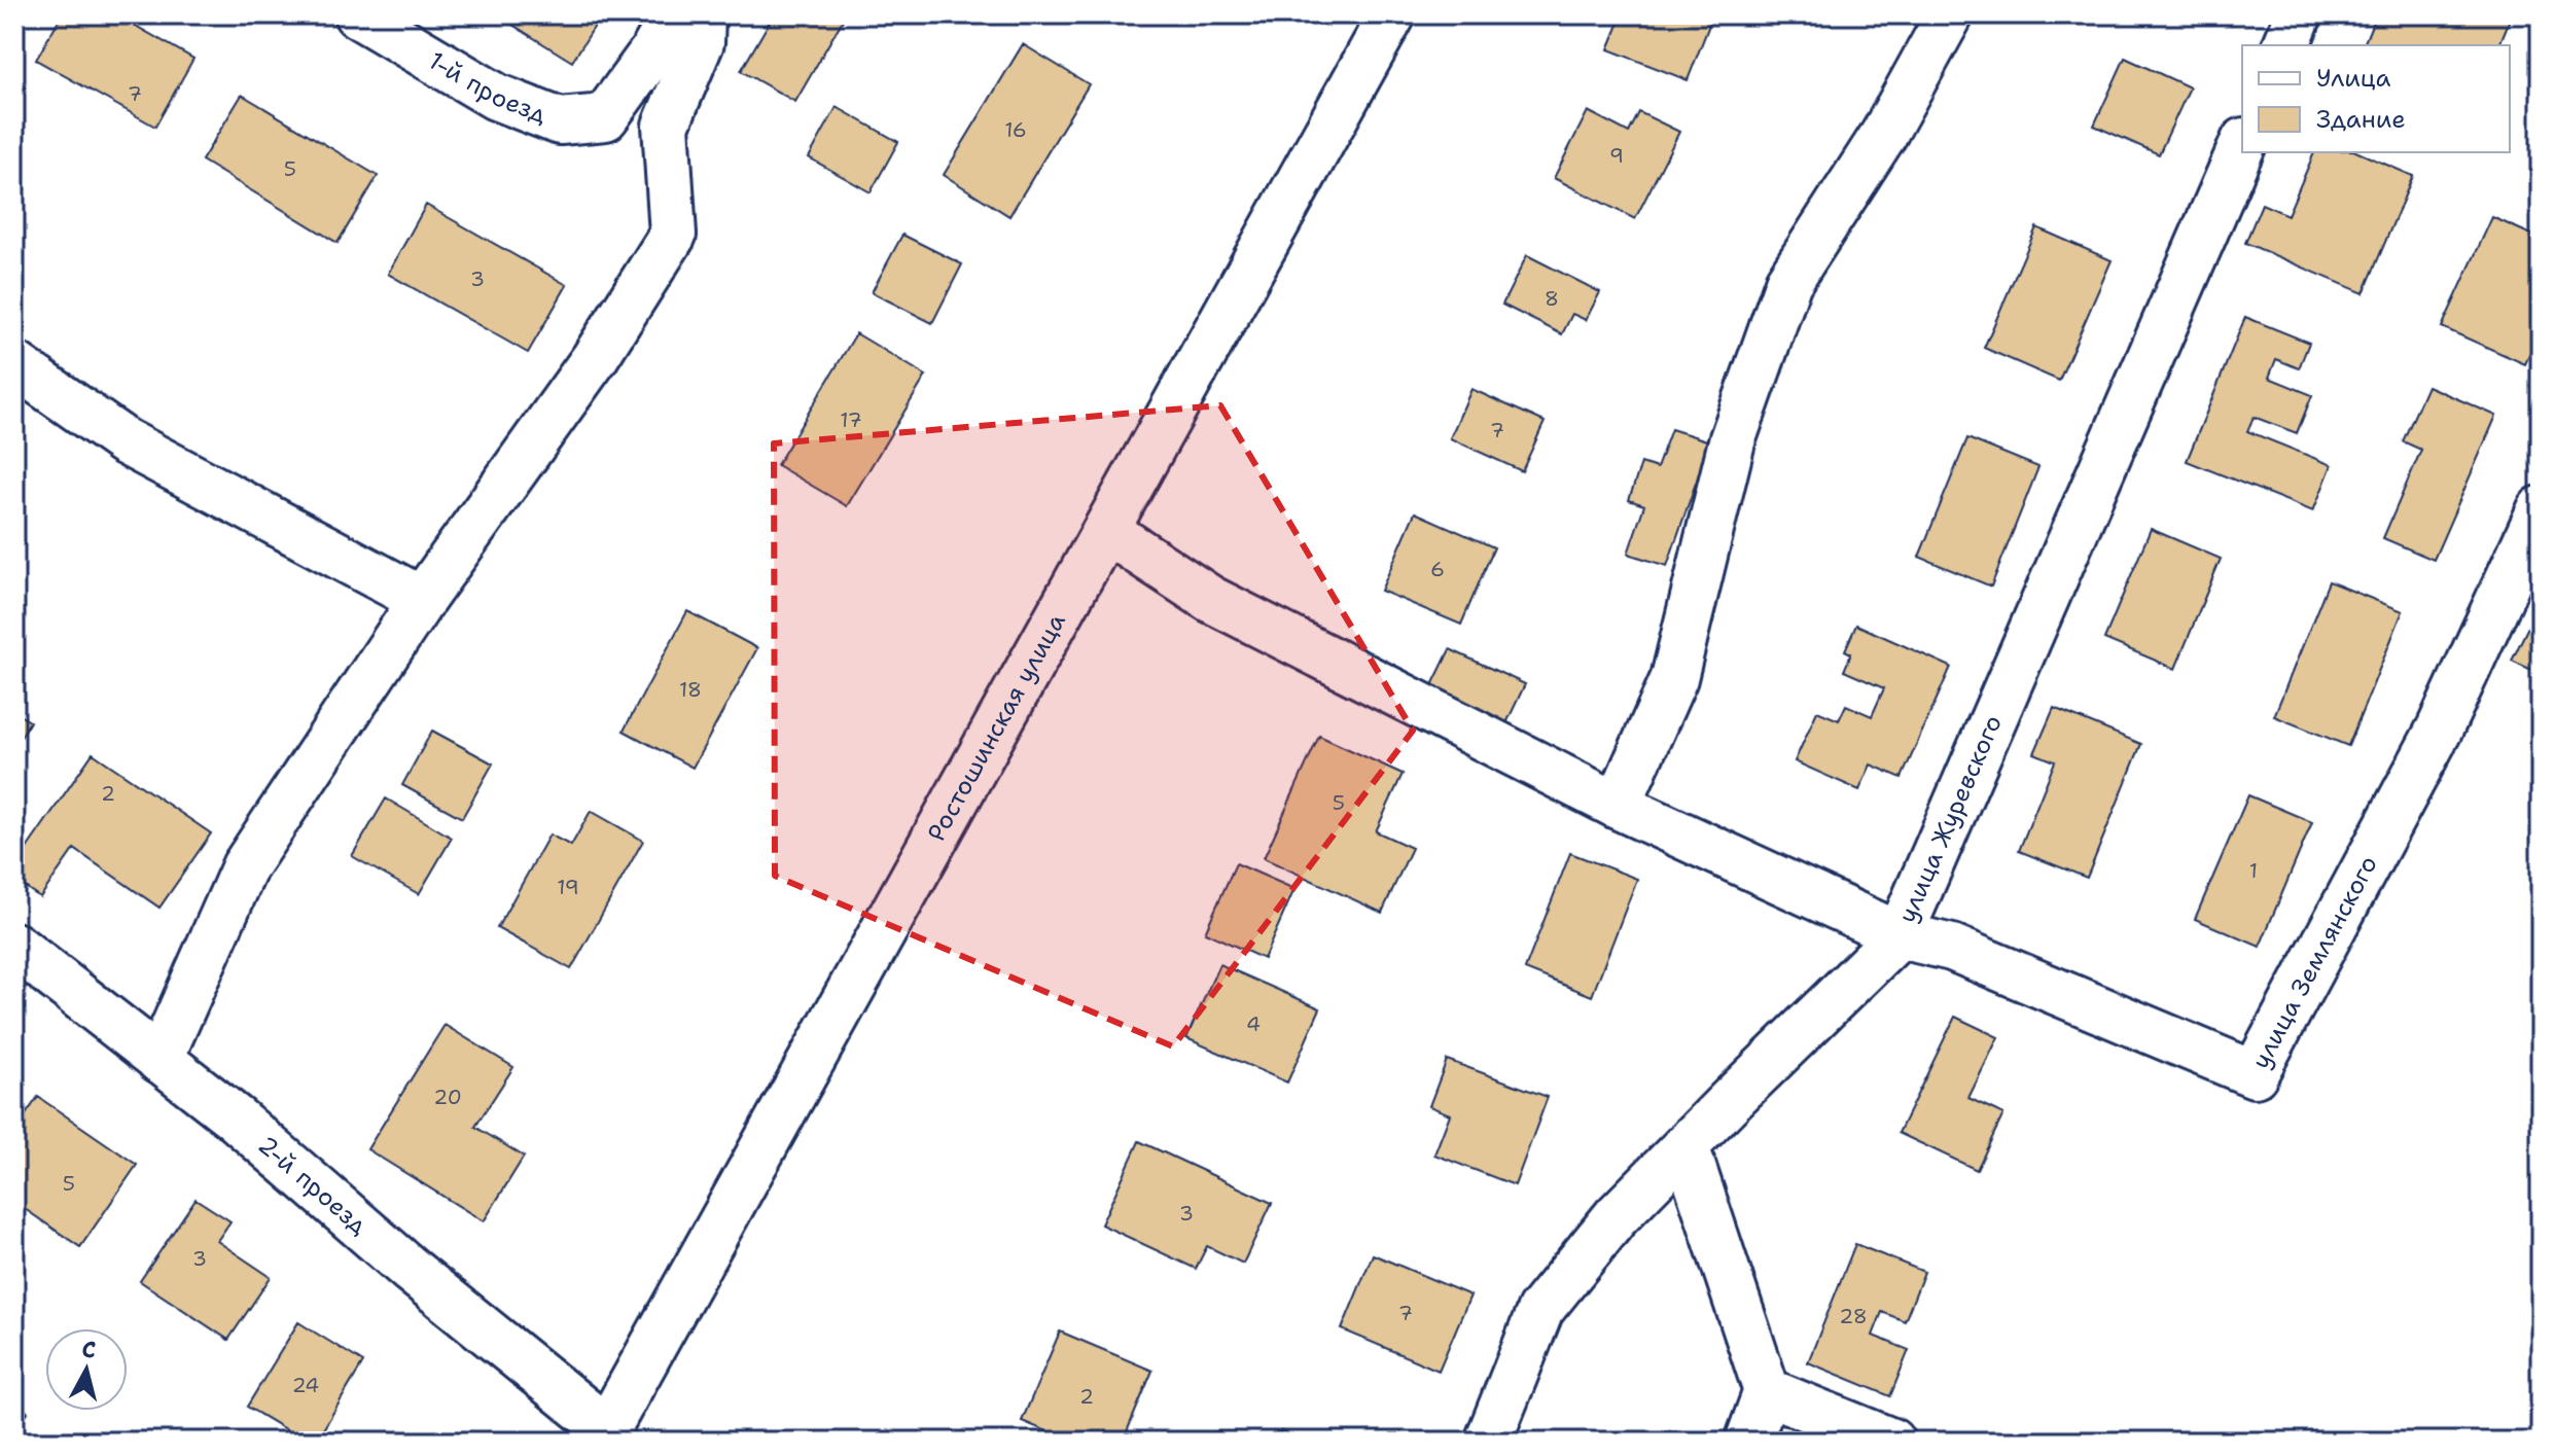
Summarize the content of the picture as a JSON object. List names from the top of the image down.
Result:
{
  "streets": {
    "street": [
      "1-й проезд",
      "Ростошинская улица",
      "улица Журевского",
      "улица Землянского",
      "2-й проезд"
    ]
  },
  "crossings": [
    ["Ростошинская улица", "2-й проезд"],
    ["улица Журевского", "улица Землянского"]
  ],
  "house_numbers": [
    "7",
    "16",
    "9",
    "5",
    "3",
    "8",
    "17",
    "7",
    "6",
    "18",
    "2",
    "5",
    "1",
    "19",
    "4",
    "20",
    "5",
    "3",
    "3",
    "7",
    "28",
    "24",
    "2"
  ],
  "legend": ["Улица", "Здание"],
  "north": "top"
}
